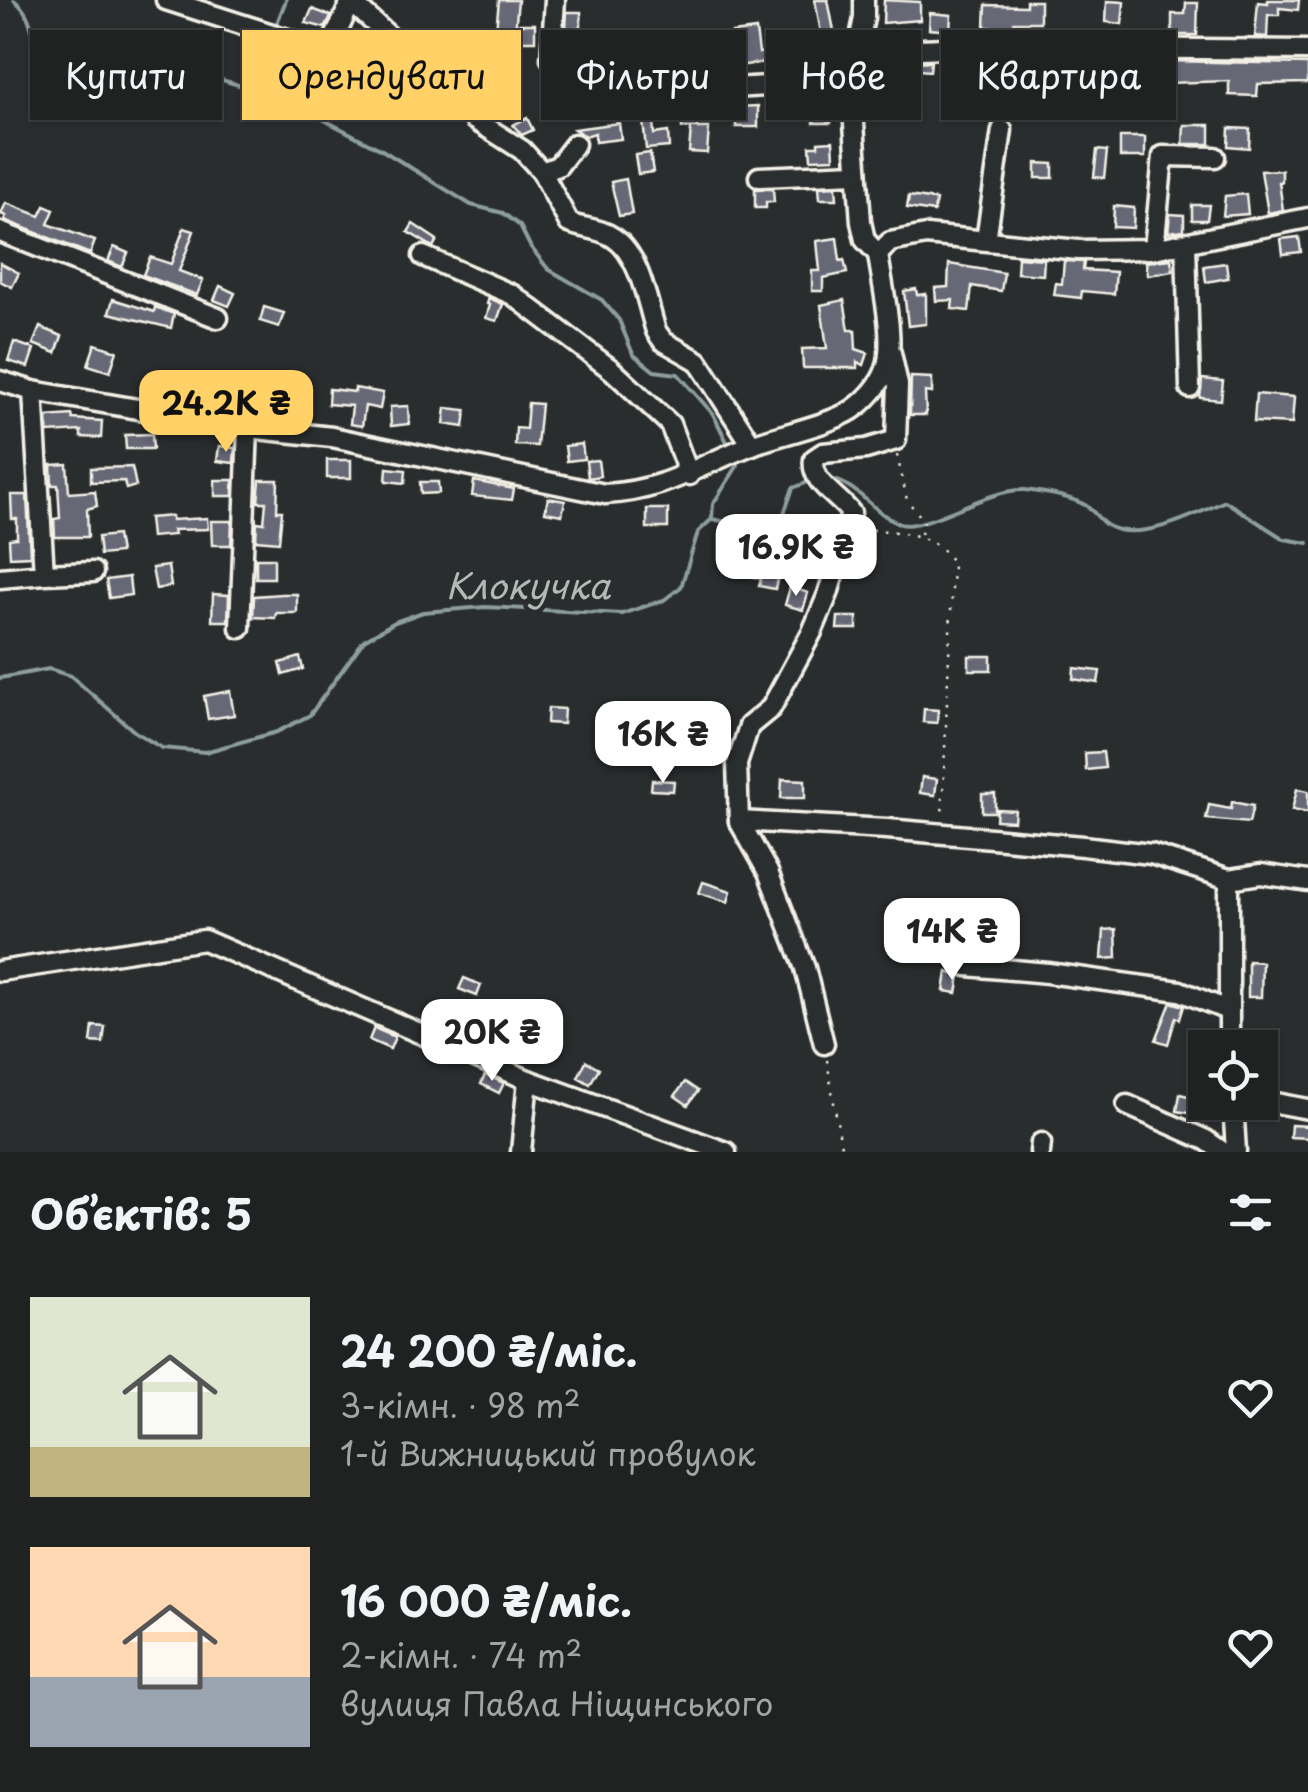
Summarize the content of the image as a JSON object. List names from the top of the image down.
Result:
{
  "water": ["Клокучка"],
  "page": {
    "chip": [
      "Купити",
      "Орендувати",
      "Фільтри",
      "Нове",
      "Квартира"
    ],
    "price": [
      "24.2K ₴",
      "16.9K ₴",
      "16K ₴",
      "14K ₴",
      "20K ₴"
    ],
    "heading": "Об’єктів: 5",
    "list": [
      {
        "name": "24 200 ₴/міс.",
        "note": "3-кімн. · 98 m² · 1-й Вижницький провулок"
      },
      {
        "name": "16 000 ₴/міс.",
        "note": "2-кімн. · 74 m² · вулиця Павла Ніщинського"
      }
    ]
  }
}
